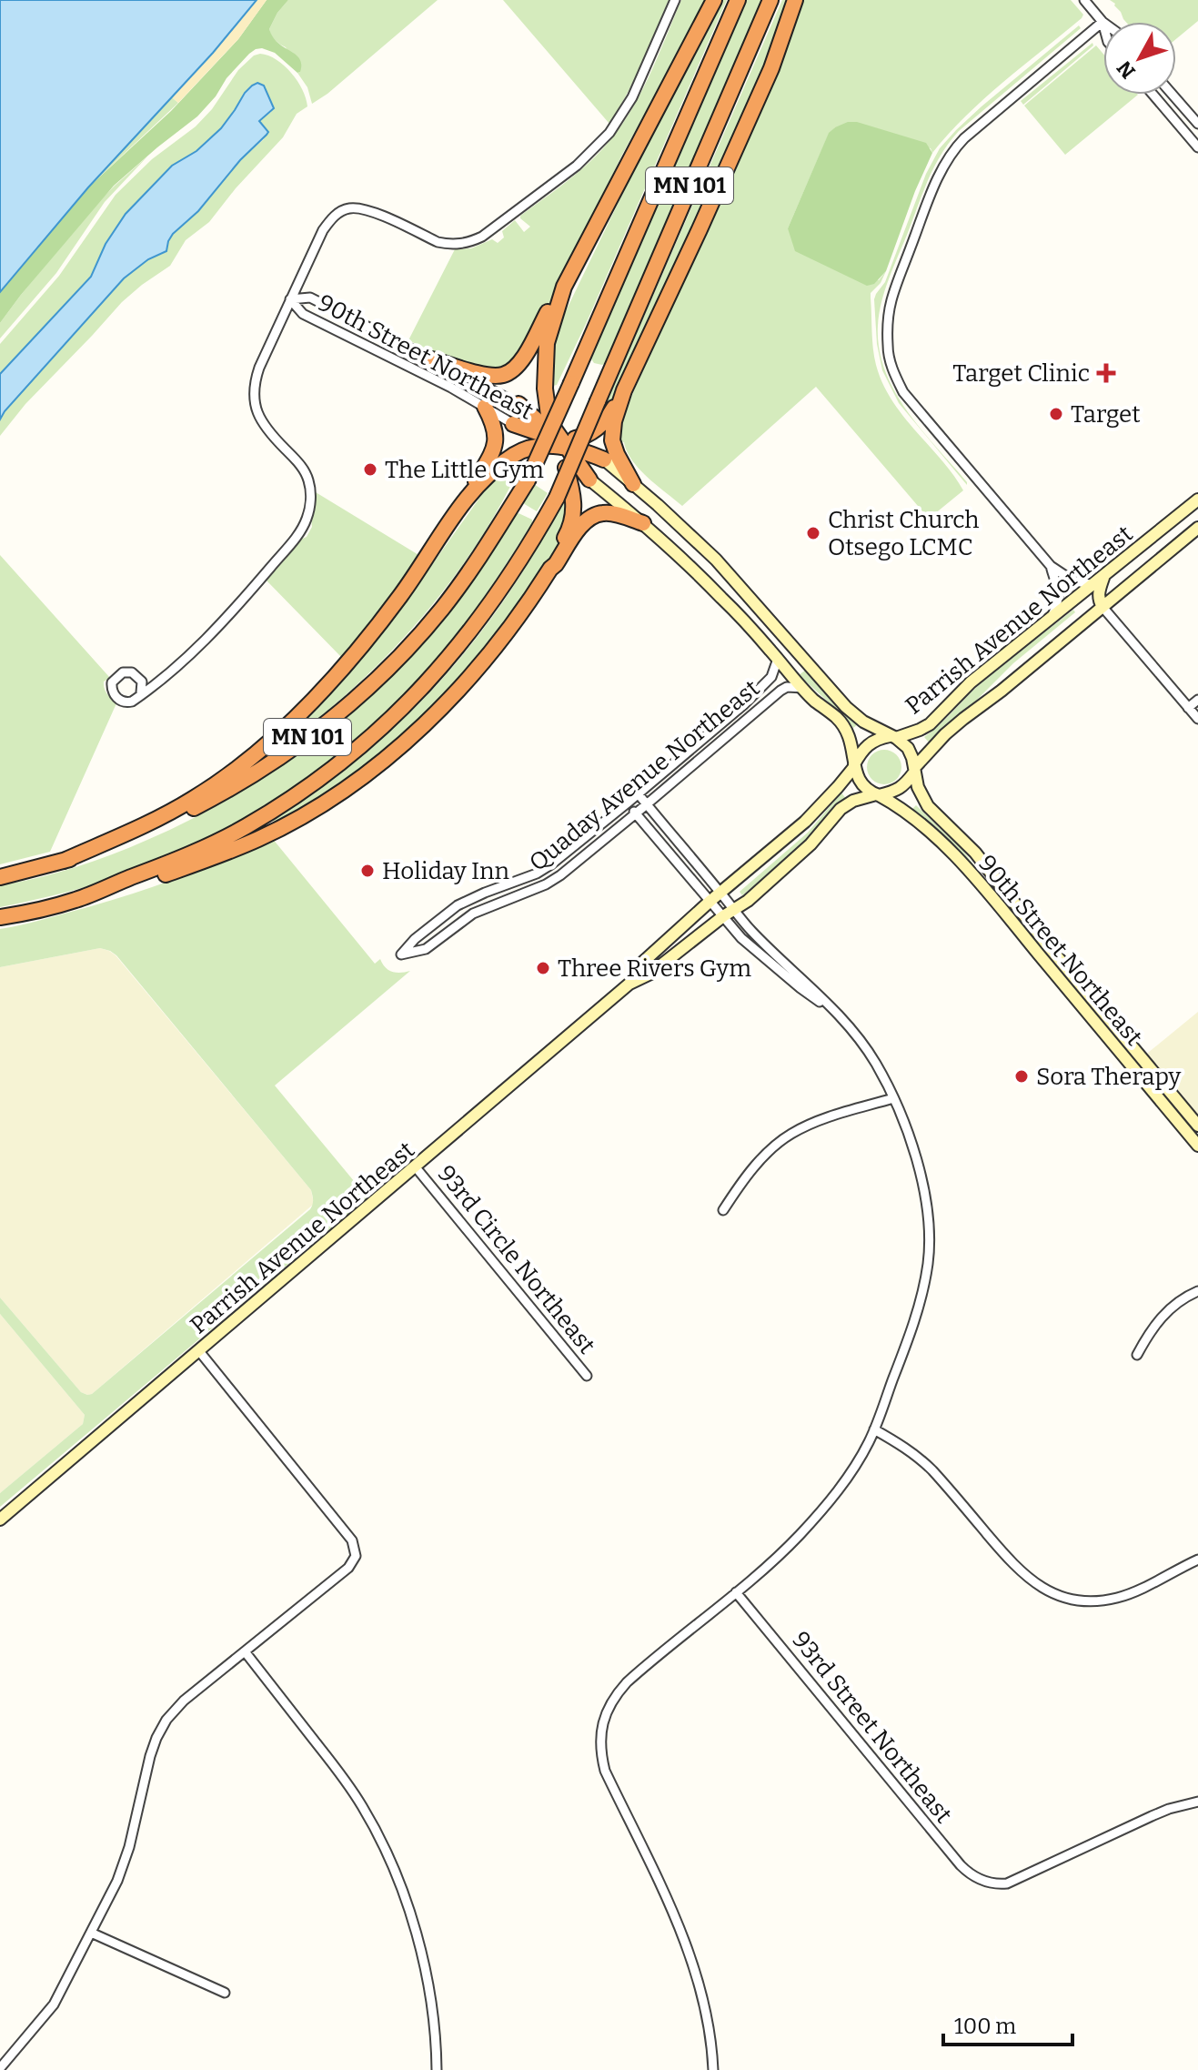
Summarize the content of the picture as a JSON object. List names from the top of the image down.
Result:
{
  "streets": {
    "highway": ["MN 101"],
    "main road": ["90th Street Northeast", "Parrish Avenue Northeast"],
    "street": ["Quaday Avenue Northeast", "93rd Circle Northeast", "93rd Street Northeast"]
  },
  "crossings": [
    ["90th Street Northeast", "Parrish Avenue Northeast"],
    ["Parrish Avenue Northeast", "93rd Circle Northeast"]
  ],
  "places": {
    "health": ["Target Clinic"],
    "other": [
      "Target",
      "The Little Gym",
      "Christ Church Otsego LCMC",
      "Holiday Inn",
      "Three Rivers Gym",
      "Sora Therapy"
    ]
  },
  "scale_bar": "100 m",
  "north": "bottom left"
}
